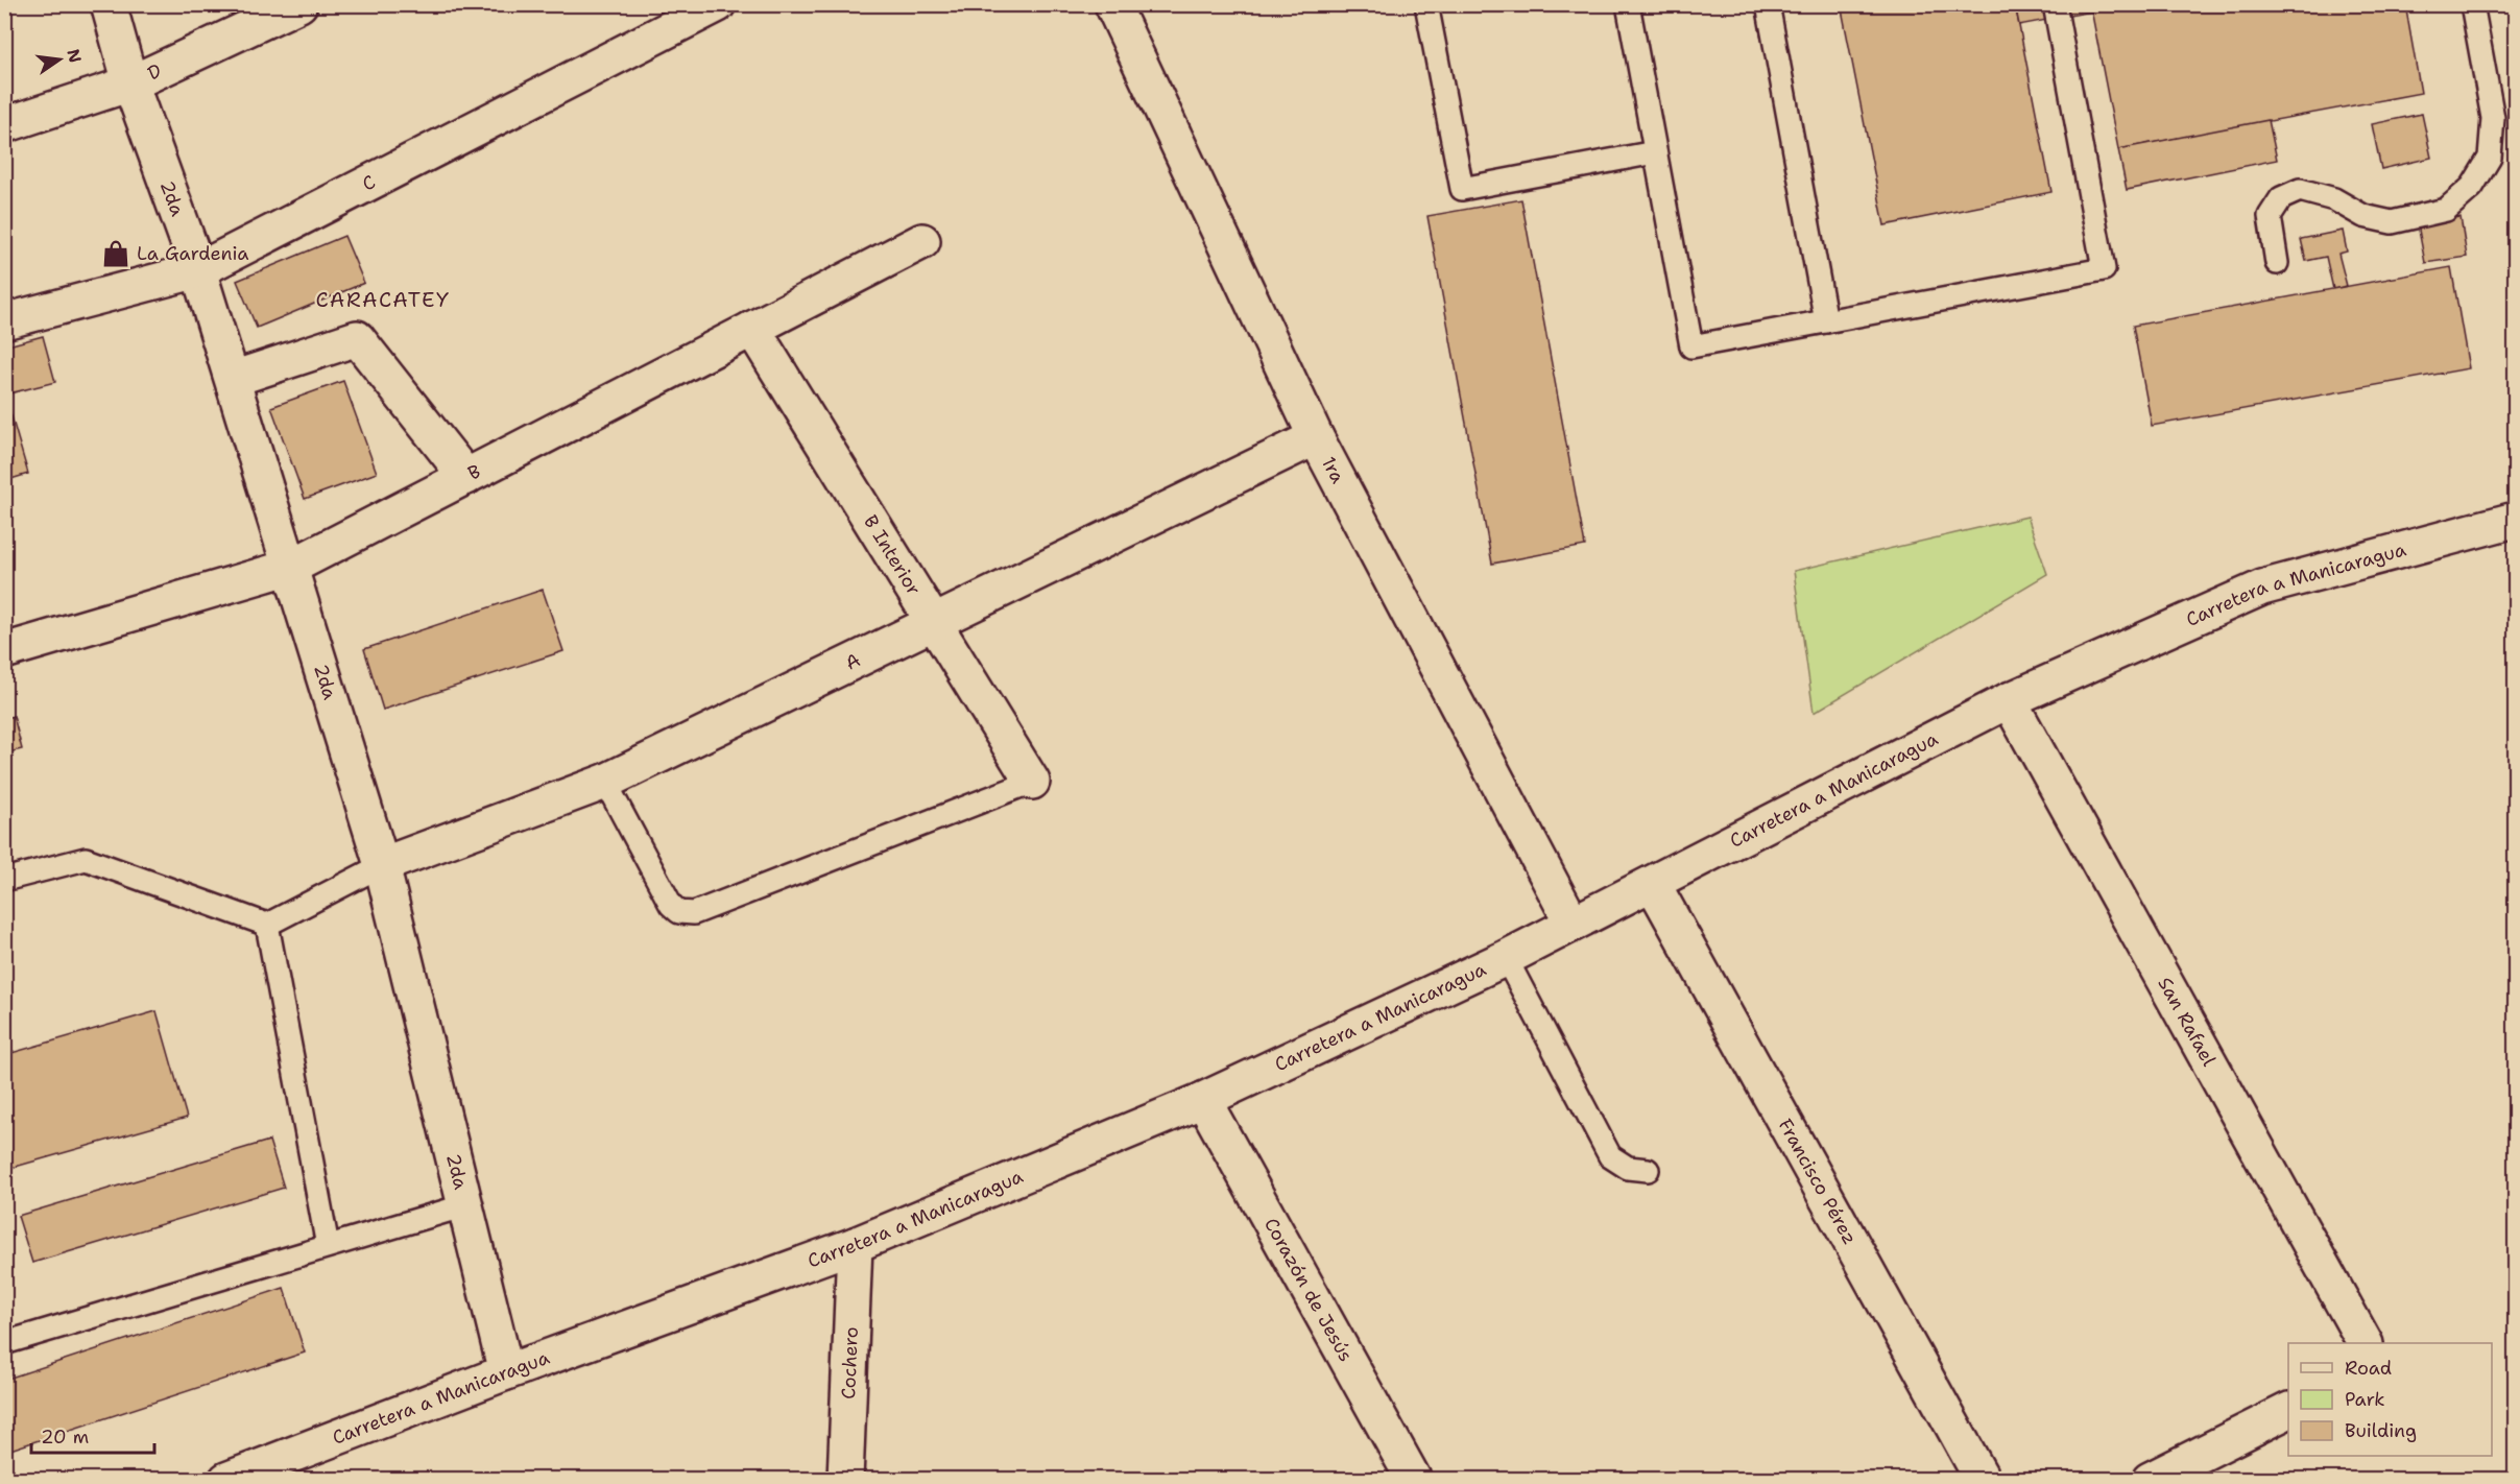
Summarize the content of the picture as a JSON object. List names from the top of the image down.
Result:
{
  "streets": {
    "street": [
      "D",
      "C",
      "2da",
      "1ra",
      "B",
      "B Interior",
      "Carretera a Manicaragua",
      "A",
      "San Rafael",
      "Francisco Pérez",
      "Corazón de Jesús",
      "Cochero"
    ]
  },
  "crossings": [
    ["D", "2da"],
    ["C", "2da"],
    ["2da", "B"],
    ["2da", "Carretera a Manicaragua"],
    ["2da", "A"],
    ["1ra", "Carretera a Manicaragua"],
    ["1ra", "A"],
    ["B", "B Interior"],
    ["B Interior", "A"],
    ["Carretera a Manicaragua", "San Rafael"],
    ["Carretera a Manicaragua", "Francisco Pérez"],
    ["Carretera a Manicaragua", "Corazón de Jesús"],
    ["Carretera a Manicaragua", "Cochero"]
  ],
  "districts": ["CARACATEY"],
  "places": {
    "shop": ["La Gardenia"]
  },
  "legend": ["Road", "Park", "Building"],
  "scale_bar": "20 m",
  "north": "right"
}
